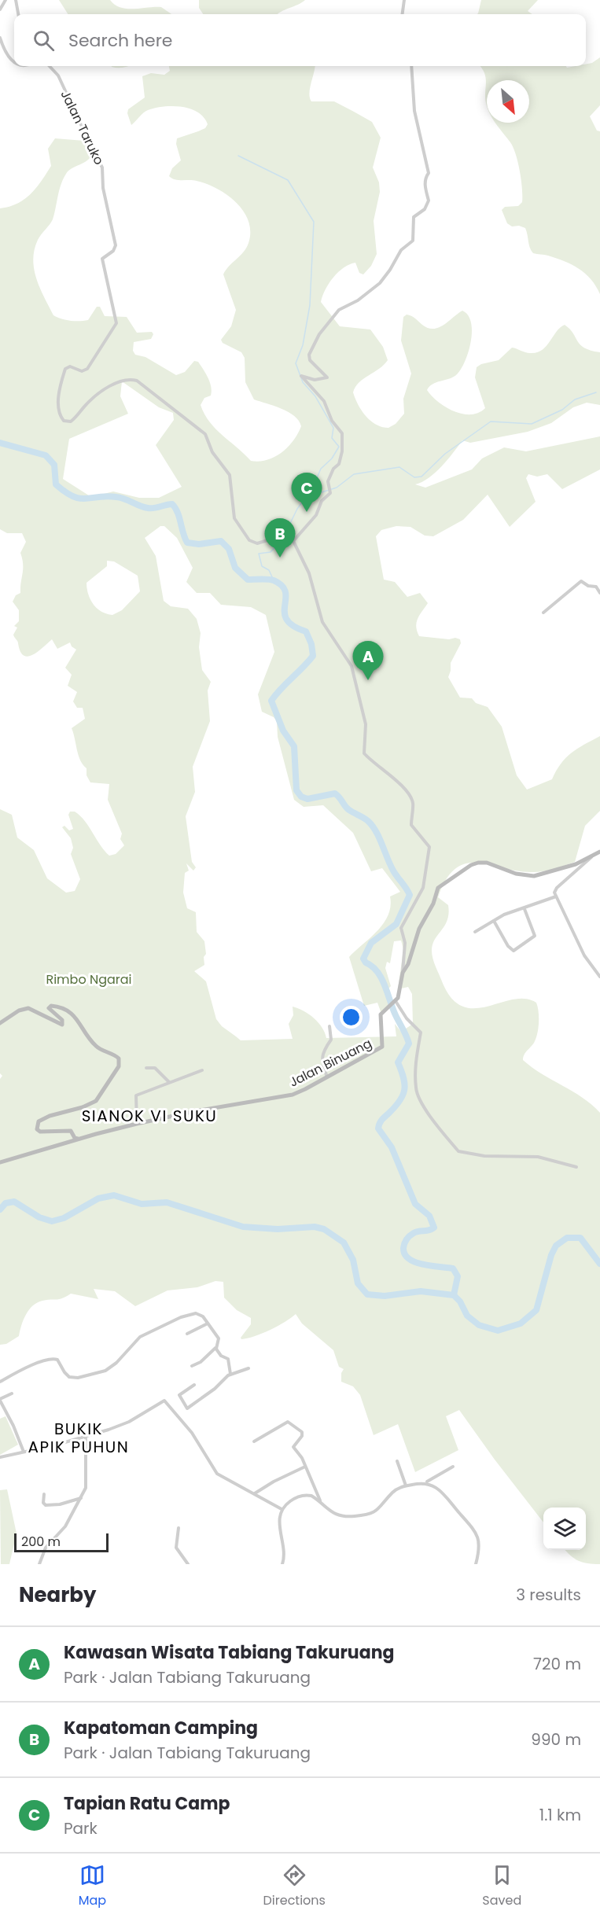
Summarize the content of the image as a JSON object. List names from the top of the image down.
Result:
{
  "streets": {
    "main road": ["Jalan Binuang"],
    "street": ["Jalan Taruko"]
  },
  "districts": ["SIANOK VI SUKU", "BUKIK APIK PUHUN"],
  "parks": ["Rimbo Ngarai"],
  "scale_bar": "200 m",
  "north": "bottom right",
  "page": {
    "search": "Search here",
    "pins": ["C", "B", "A"],
    "scale": "200 m",
    "heading": ["Nearby", "3 results"],
    "list": [
      {
        "mark": "A",
        "name": "Kawasan Wisata Tabiang Takuruang",
        "note": "Park · Jalan Tabiang Takuruang",
        "value": "720 m"
      },
      {
        "mark": "B",
        "name": "Kapatoman Camping",
        "note": "Park · Jalan Tabiang Takuruang",
        "value": "990 m"
      },
      {
        "mark": "C",
        "name": "Tapian Ratu Camp",
        "note": "Park",
        "value": "1.1 km"
      }
    ],
    "nav": ["Map", "Directions", "Saved"]
  }
}
